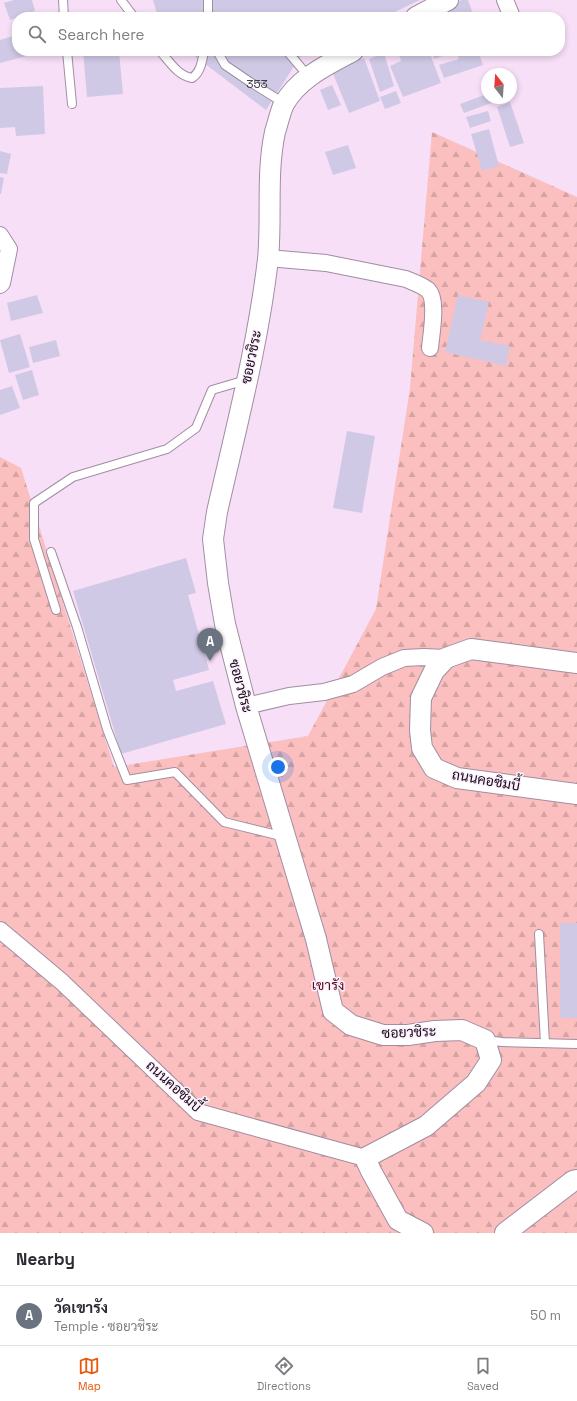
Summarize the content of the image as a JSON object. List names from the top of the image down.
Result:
{
  "streets": {
    "street": ["ซอยวชิระ", "ถนนคอซิมบี้"]
  },
  "parks": ["เขารัง"],
  "house_numbers": ["353"],
  "north": "top",
  "page": {
    "search": "Search here",
    "pins": "A",
    "heading": "Nearby",
    "list": [
      {
        "mark": "A",
        "name": "วัดเขารัง",
        "note": "Temple · ซอยวชิระ",
        "value": "50 m"
      }
    ],
    "nav": ["Map", "Directions", "Saved"]
  }
}
